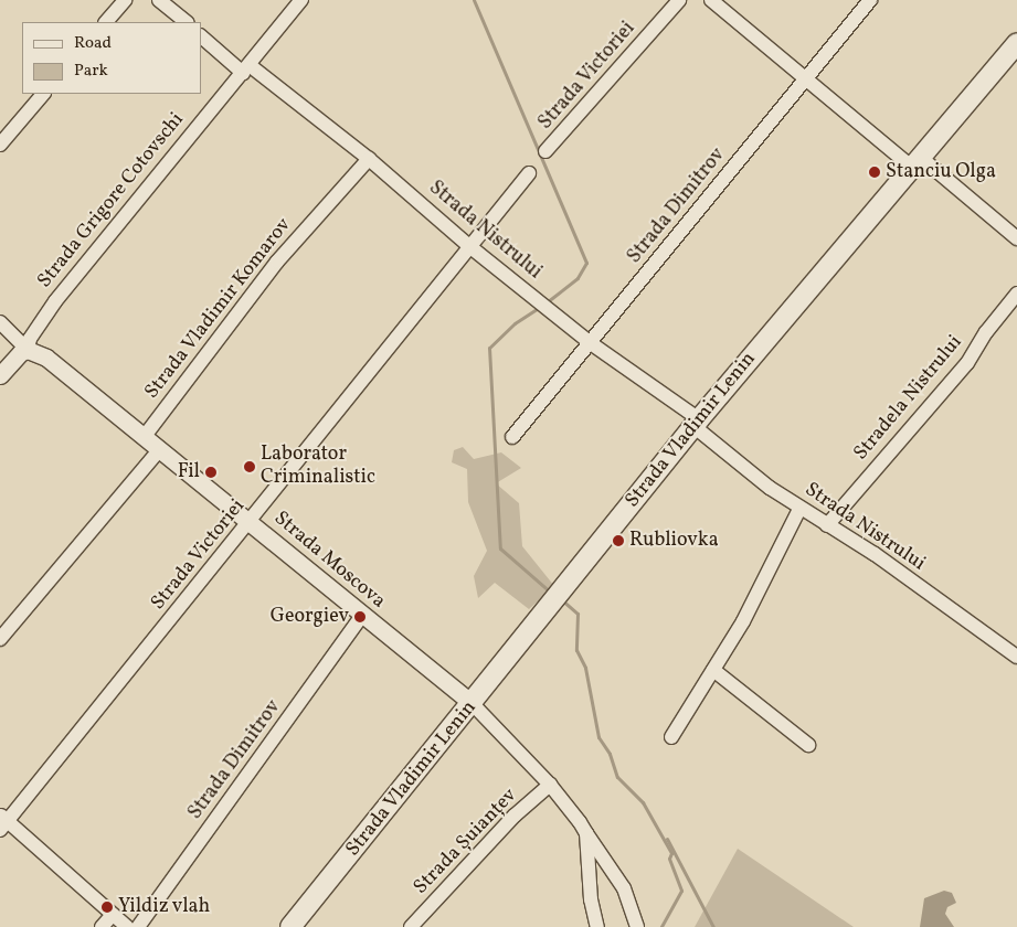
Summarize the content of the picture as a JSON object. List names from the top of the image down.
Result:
{
  "streets": {
    "main road": ["Strada Vladimir Lenin"],
    "street": [
      "Strada Victoriei",
      "Strada Grigore Cotovschi",
      "Strada Dimitrov",
      "Strada Nistrului",
      "Strada Vladimir Komarov",
      "Stradela Nistrului",
      "Strada Moscova",
      "Strada Șuianțev"
    ]
  },
  "crossings": [
    ["Strada Victoriei", "Strada Nistrului"],
    ["Strada Victoriei", "Strada Moscova"],
    ["Strada Grigore Cotovschi", "Strada Nistrului"],
    ["Strada Grigore Cotovschi", "Strada Moscova"],
    ["Strada Dimitrov", "Strada Nistrului"],
    ["Strada Dimitrov", "Strada Moscova"],
    ["Strada Nistrului", "Strada Vladimir Komarov"],
    ["Strada Nistrului", "Stradela Nistrului"],
    ["Strada Nistrului", "Strada Vladimir Lenin"],
    ["Strada Vladimir Komarov", "Strada Moscova"],
    ["Strada Vladimir Lenin", "Strada Moscova"],
    ["Strada Moscova", "Strada Șuianțev"]
  ],
  "places": [
    "Stanciu Olga",
    "Laborator Criminalistic",
    "Fil",
    "Rubliovka",
    "Georgiev",
    "Yildiz vlah"
  ],
  "legend": ["Road", "Park"]
}
